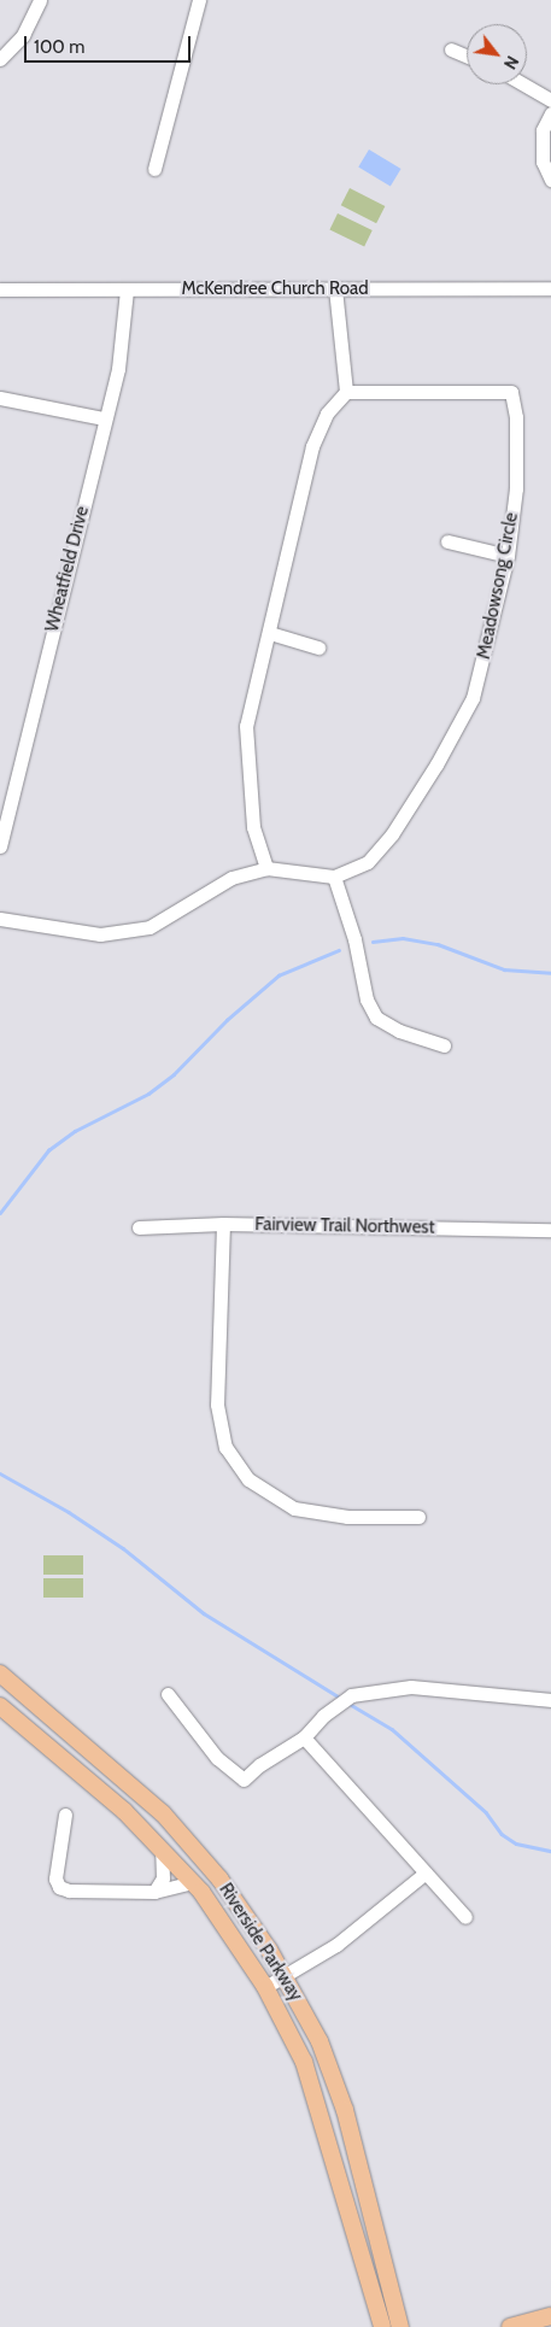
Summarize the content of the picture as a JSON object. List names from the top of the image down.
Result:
{
  "streets": {
    "main road": ["Riverside Parkway"],
    "street": [
      "McKendree Church Road",
      "Wheatfield Drive",
      "Meadowsong Circle",
      "Fairview Trail Northwest"
    ]
  },
  "crossings": [
    ["McKendree Church Road", "Wheatfield Drive"]
  ],
  "scale_bar": "100 m",
  "north": "bottom right"
}
